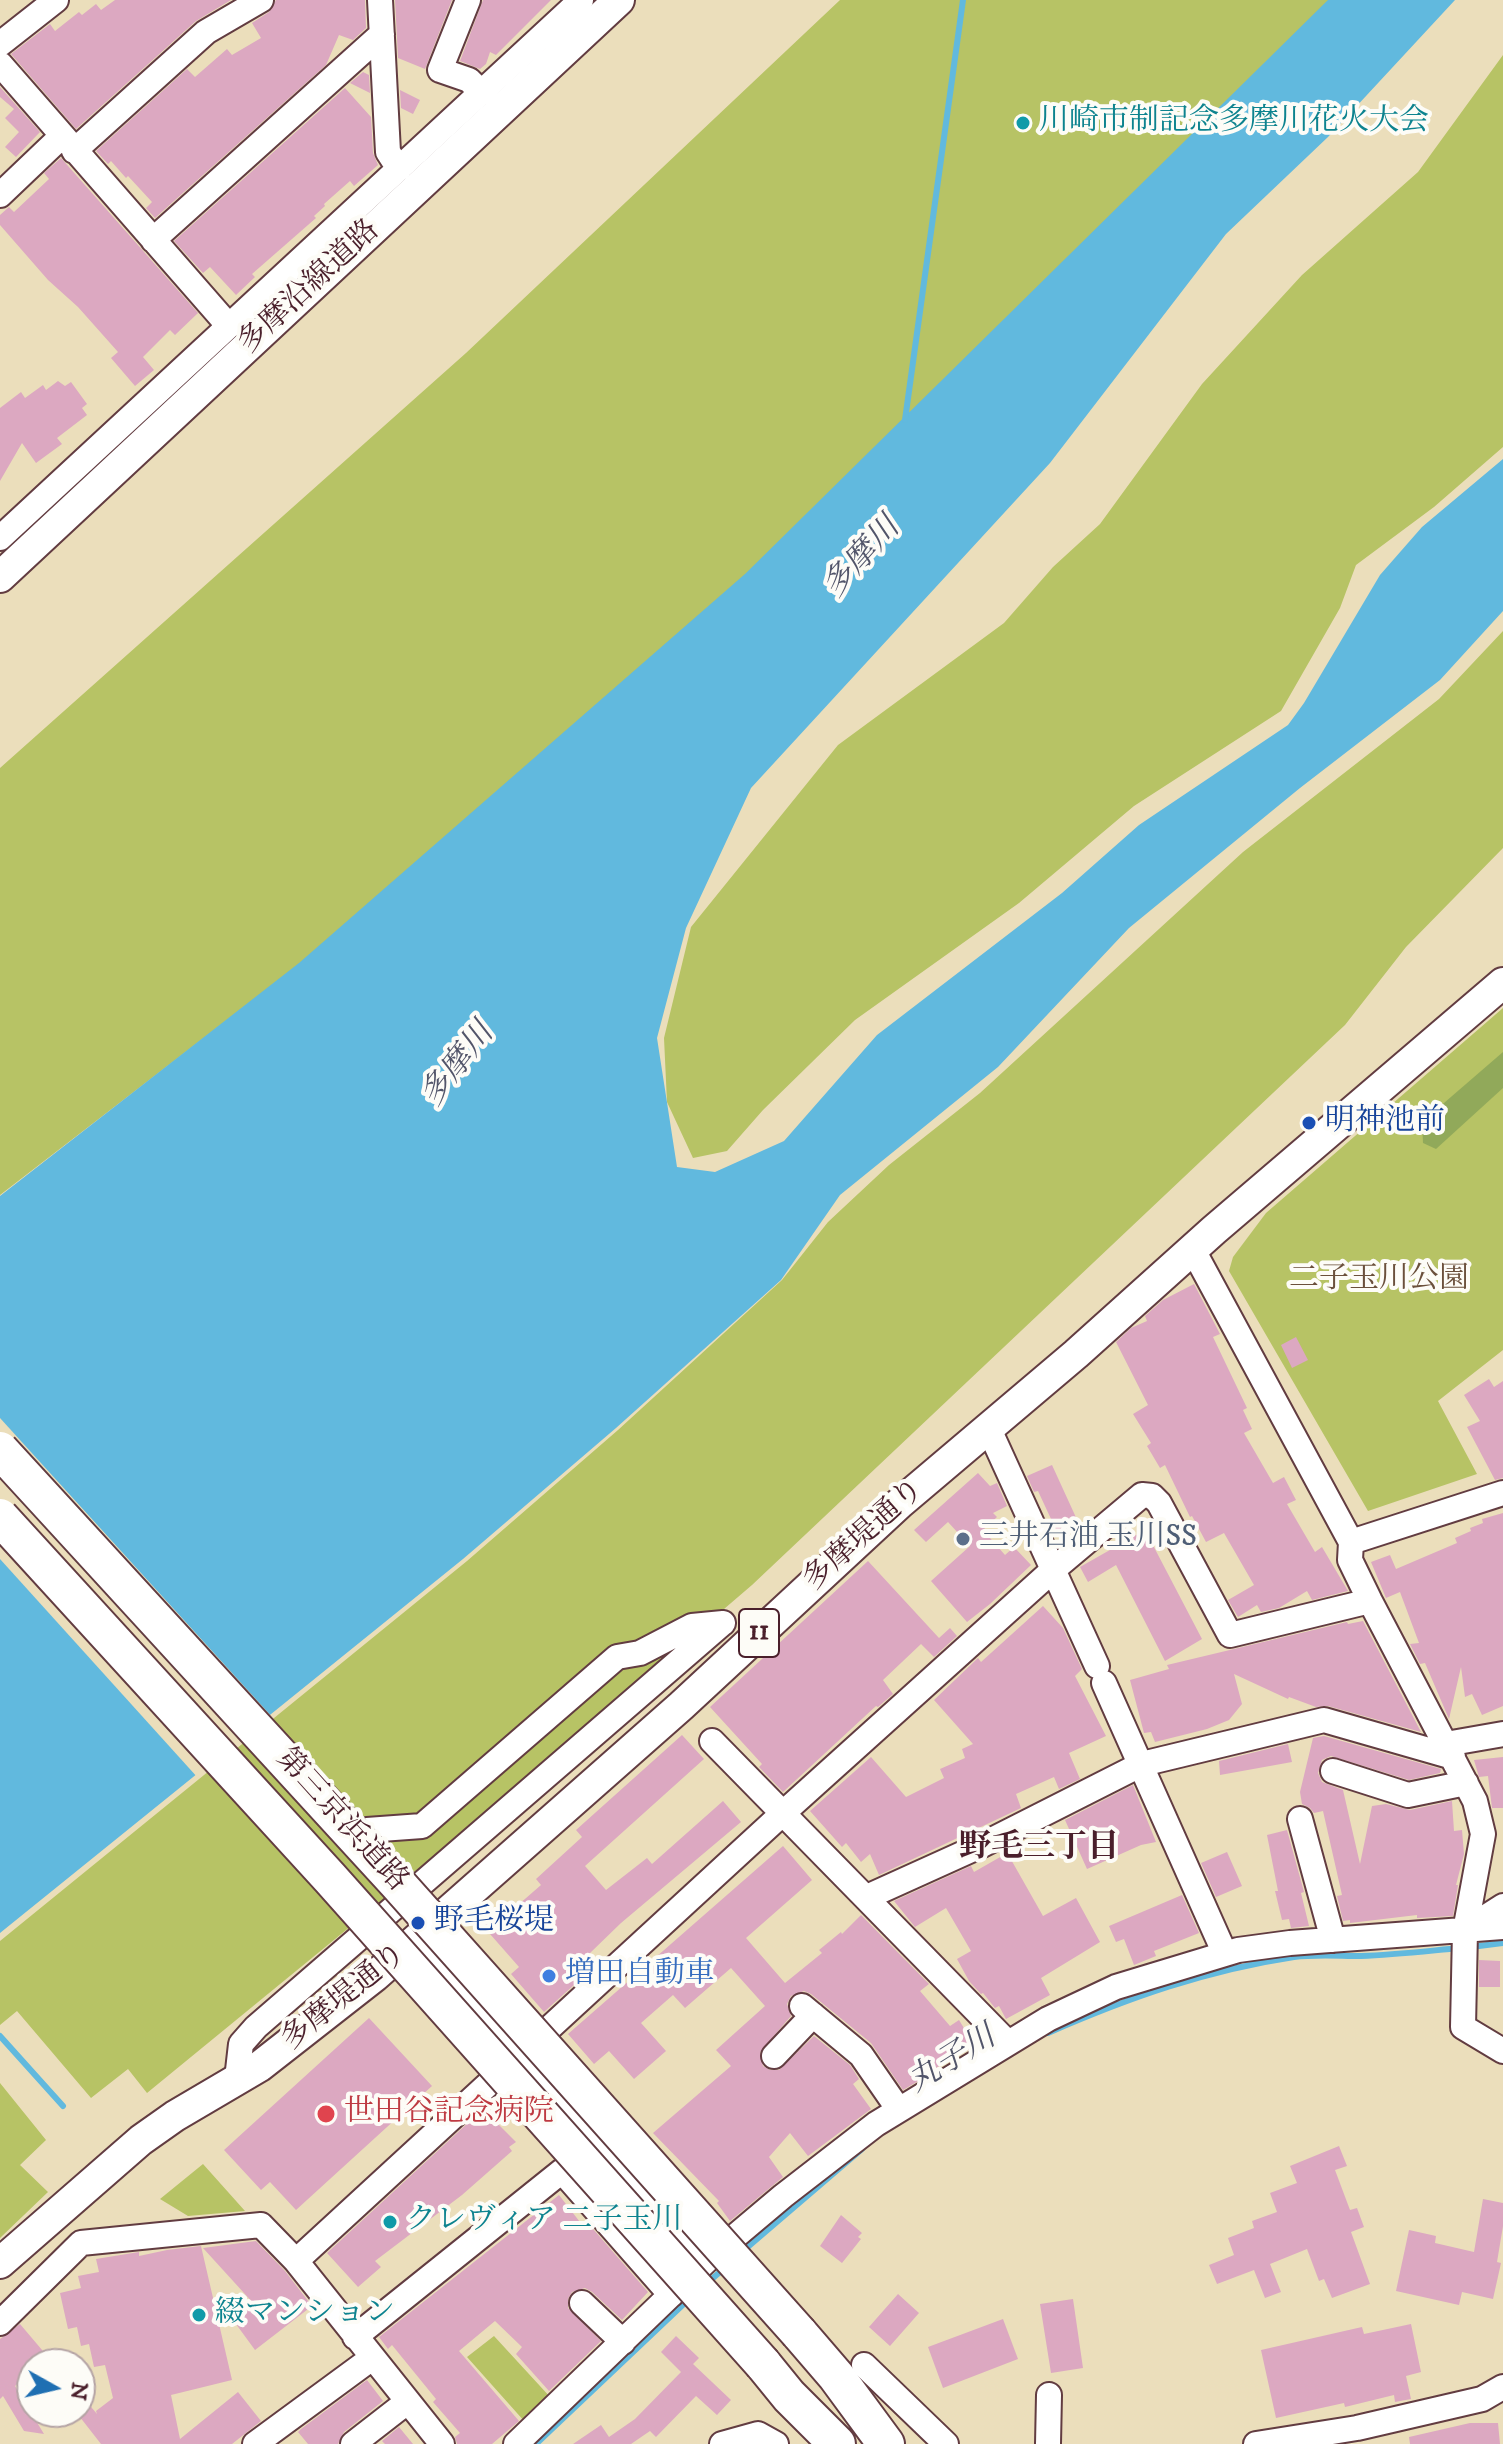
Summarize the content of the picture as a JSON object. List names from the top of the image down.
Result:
{
  "streets": {
    "highway": ["第三京浜道路"],
    "main road": ["多摩沿線道路", "多摩堤通り", "11"]
  },
  "districts": ["野毛三丁目"],
  "water": ["多摩川", "丸子川"],
  "parks": ["二子玉川公園"],
  "places": [
    "川崎市制記念多摩川花火大会",
    "明神池前",
    "三井石油 玉川SS",
    "野毛桜堤",
    "増田自動車",
    "世田谷記念病院",
    "クレヴィア 二子玉川",
    "綴マンション"
  ],
  "north": "right"
}
